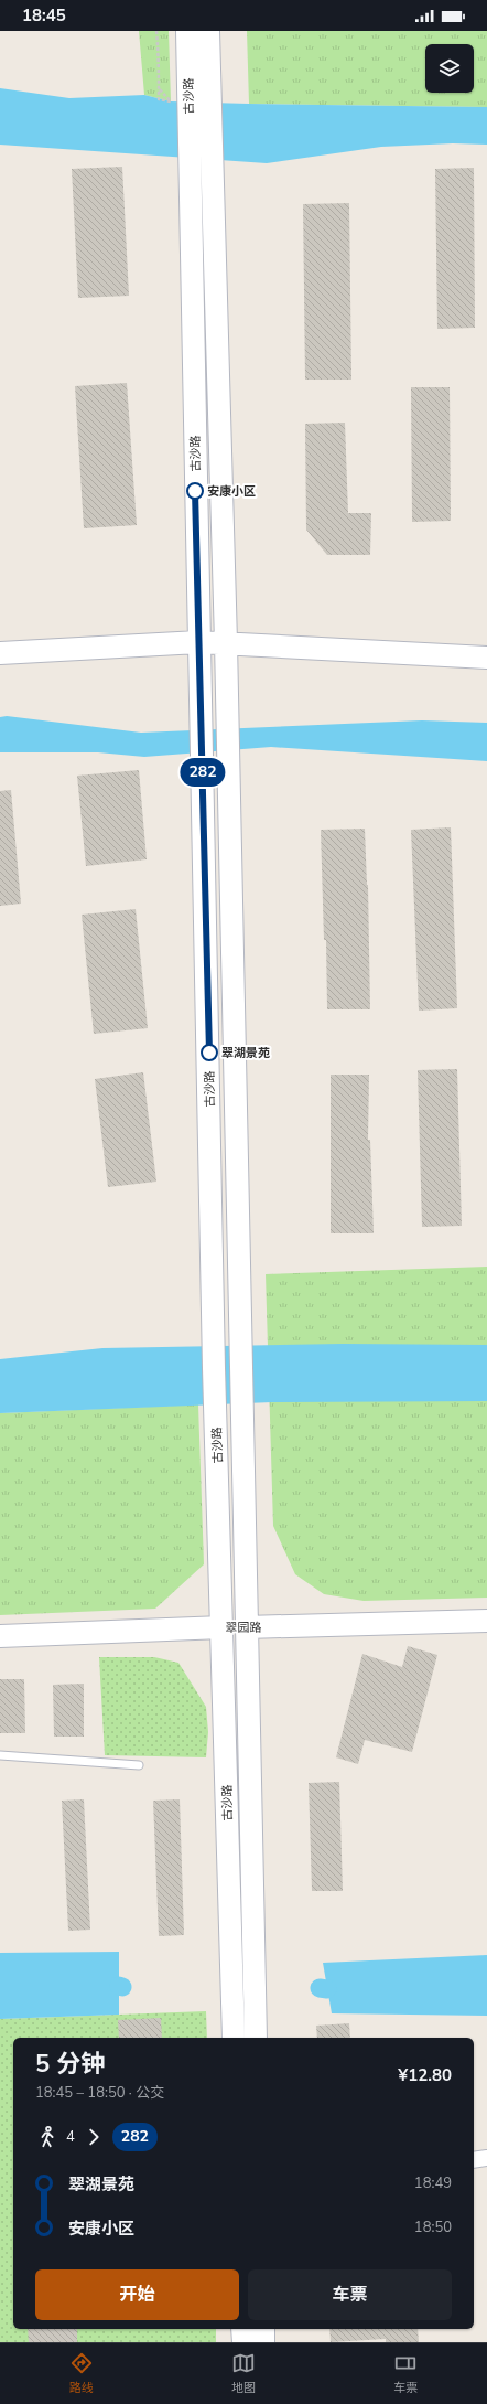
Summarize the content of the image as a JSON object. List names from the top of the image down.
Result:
{
  "streets": {
    "main road": ["古沙路", "翠园路"]
  },
  "crossings": [
    ["古沙路", "翠园路"]
  ],
  "places": ["安康小区", "翠湖景苑"],
  "lines": ["bus line 282"],
  "page": {
    "status": "18:45",
    "on_map": "282",
    "heading": ["5 分钟", "18:45 – 18:50 · 公交", "¥12.80"],
    "legs": ["4", "282"],
    "list": [
      {
        "name": "翠湖景苑",
        "value": "18:49"
      },
      {
        "name": "安康小区",
        "value": "18:50"
      }
    ],
    "buttons": ["开始", "车票"],
    "tabs": ["路线", "地图", "车票"]
  }
}
